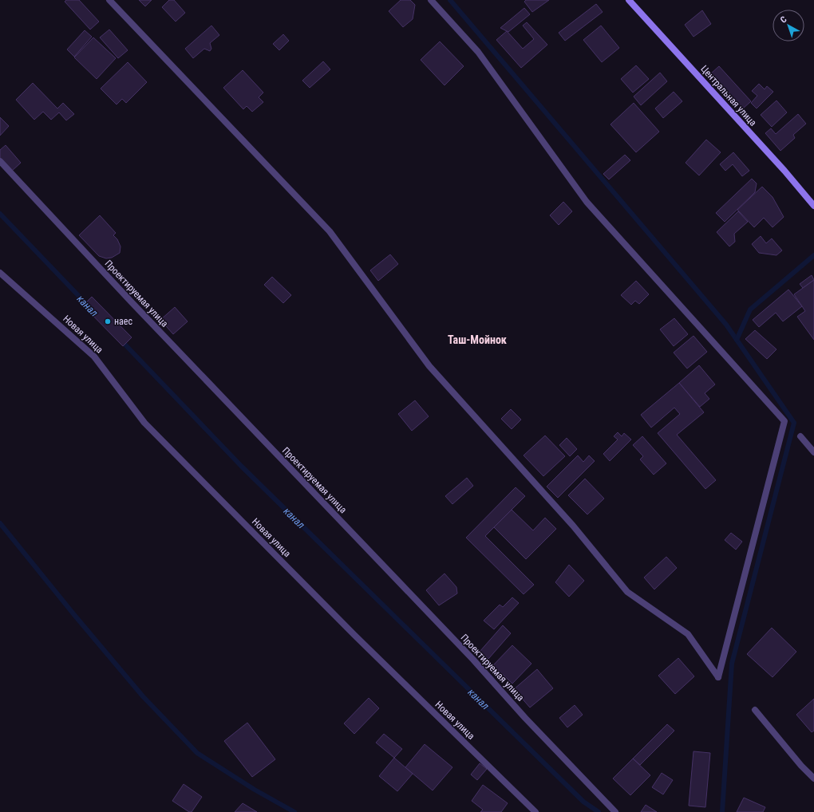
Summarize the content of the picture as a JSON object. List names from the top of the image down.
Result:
{
  "streets": {
    "main road": ["Центральная улица"],
    "street": ["Проектируемая улица", "Новая улица"]
  },
  "districts": ["Таш-Мойнок"],
  "water": ["канал"],
  "places": ["наес"],
  "north": "top left"
}
